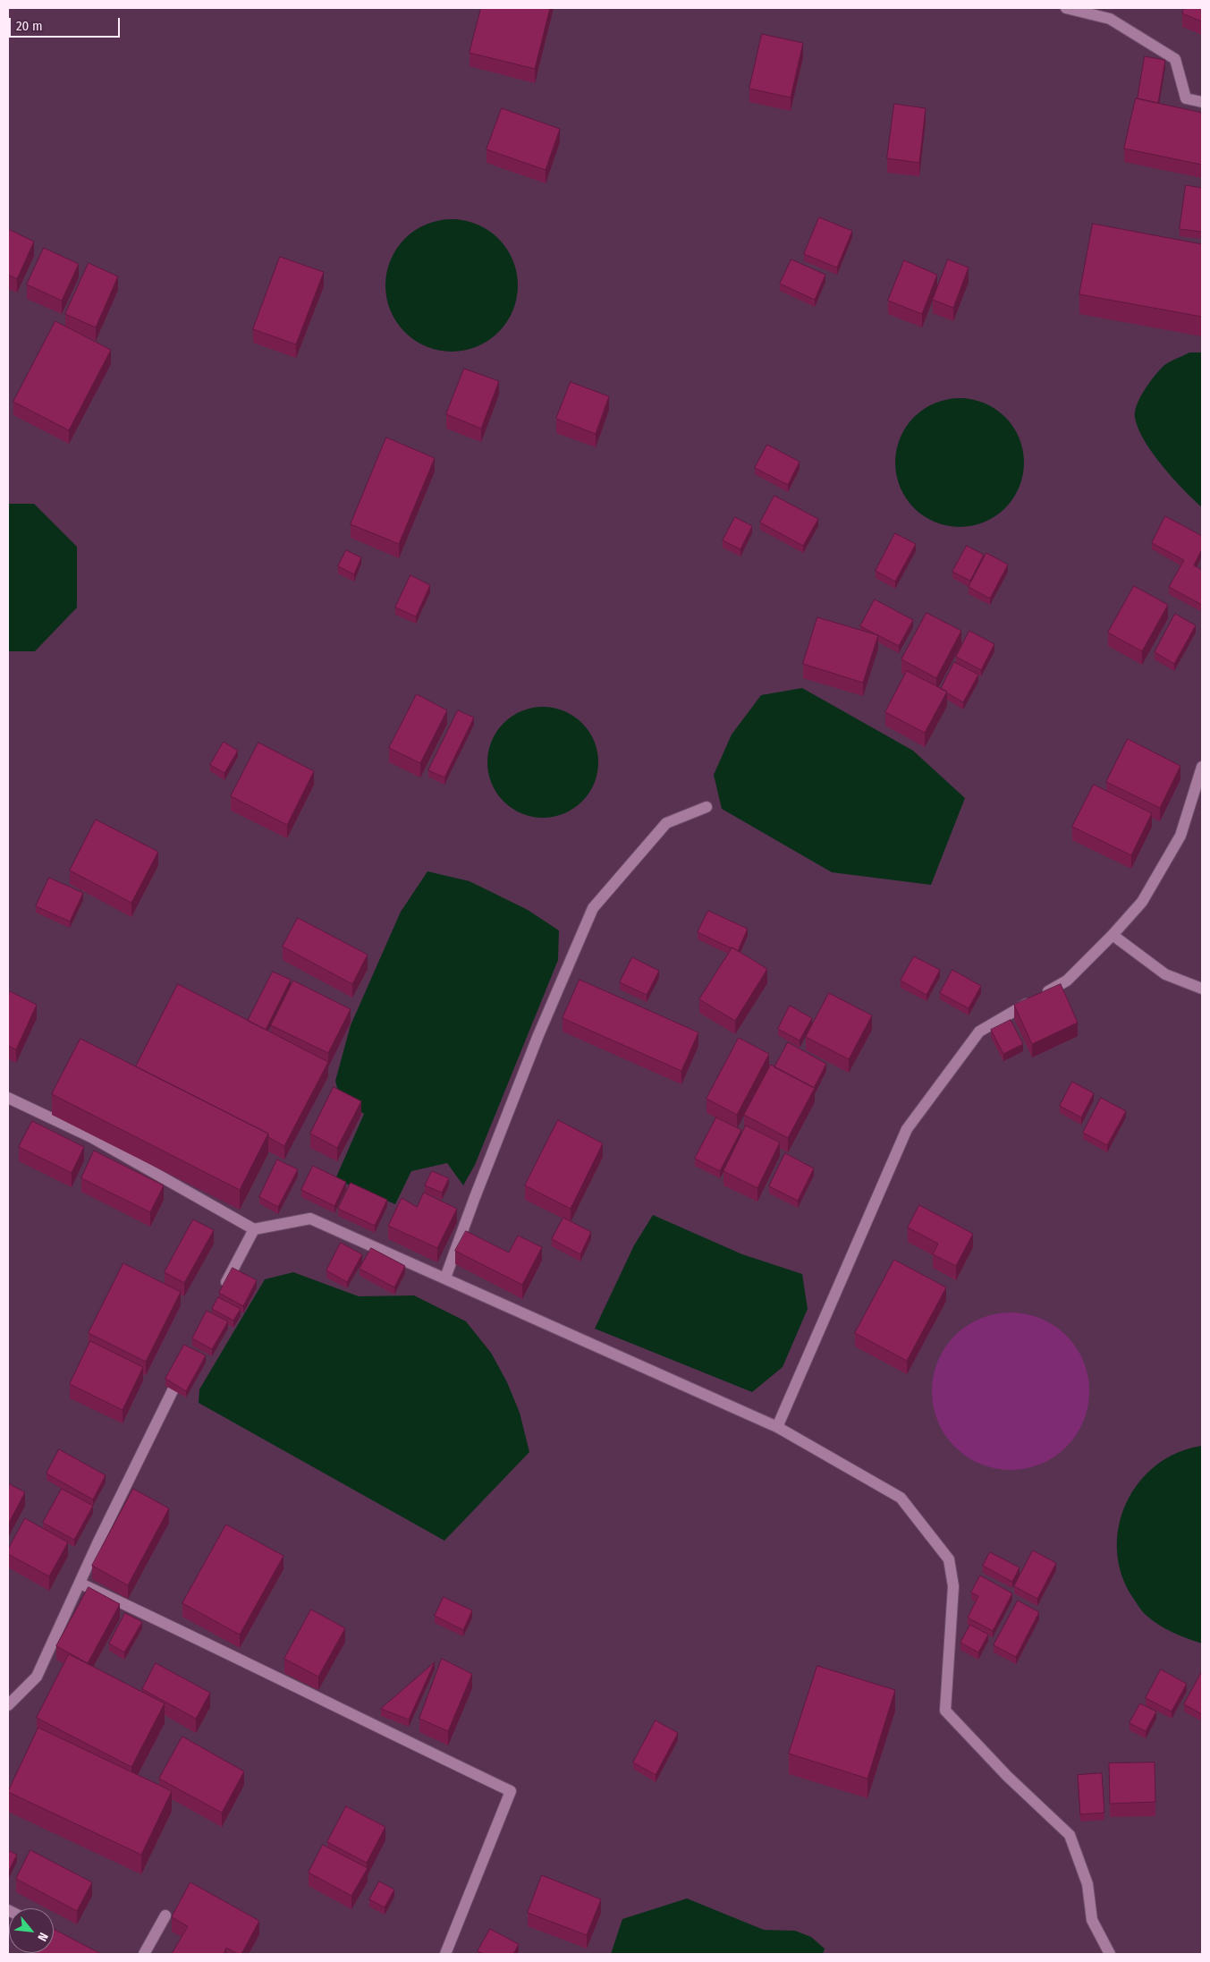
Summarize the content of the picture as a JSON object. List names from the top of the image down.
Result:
{
  "scale_bar": "20 m",
  "north": "bottom right"
}
